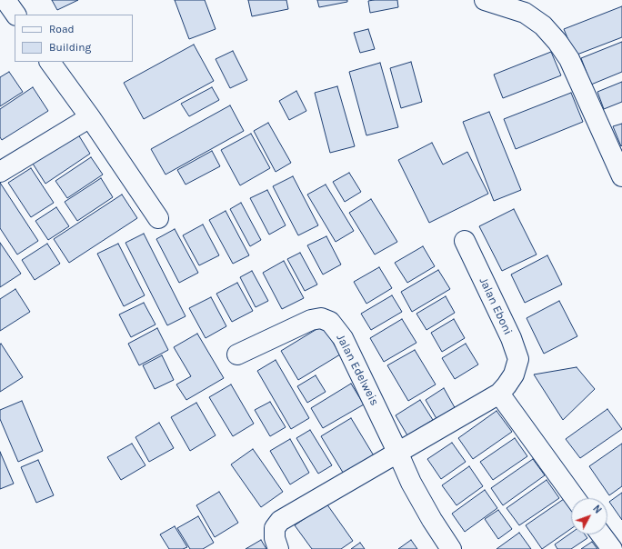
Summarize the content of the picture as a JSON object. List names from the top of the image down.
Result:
{
  "streets": {
    "street": ["Jalan Eboni", "Jalan Edelweis"]
  },
  "legend": ["Road", "Building"],
  "north": "top right"
}
